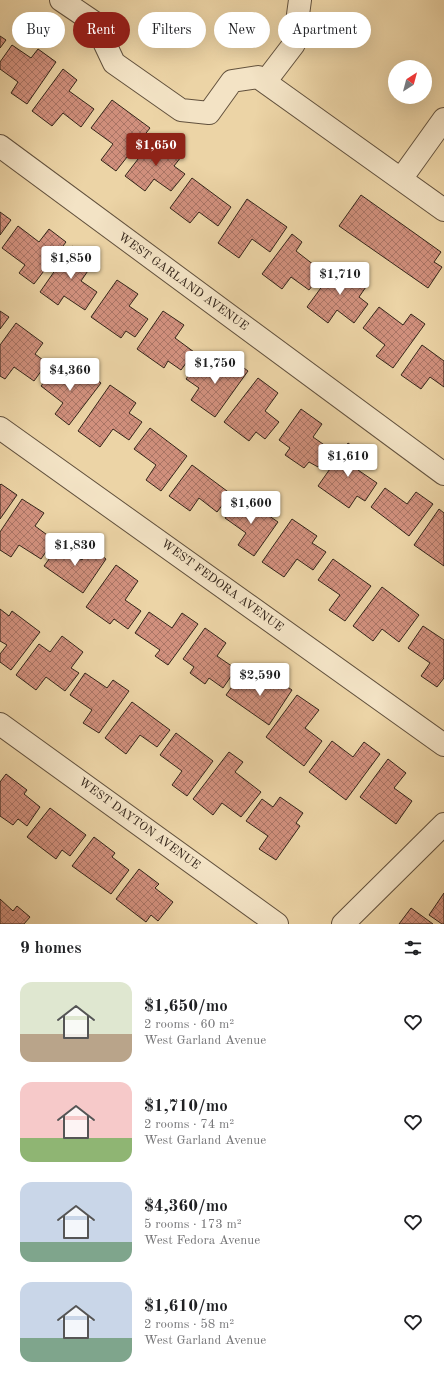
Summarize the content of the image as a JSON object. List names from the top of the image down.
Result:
{
  "streets": {
    "street": ["WEST GARLAND AVENUE", "WEST FEDORA AVENUE", "WEST DAYTON AVENUE"]
  },
  "north": "top right",
  "page": {
    "chip": [
      "Buy",
      "Rent",
      "Filters",
      "New",
      "Apartment"
    ],
    "price": [
      "$1,650",
      "$1,850",
      "$1,710",
      "$1,750",
      "$4,360",
      "$1,610",
      "$1,600",
      "$1,830",
      "$2,590"
    ],
    "heading": "9 homes",
    "list": [
      {
        "name": "$1,650/mo",
        "note": "2 rooms · 60 m² · West Garland Avenue"
      },
      {
        "name": "$1,710/mo",
        "note": "2 rooms · 74 m² · West Garland Avenue"
      },
      {
        "name": "$4,360/mo",
        "note": "5 rooms · 173 m² · West Fedora Avenue"
      },
      {
        "name": "$1,610/mo",
        "note": "2 rooms · 58 m² · West Garland Avenue"
      }
    ]
  }
}
